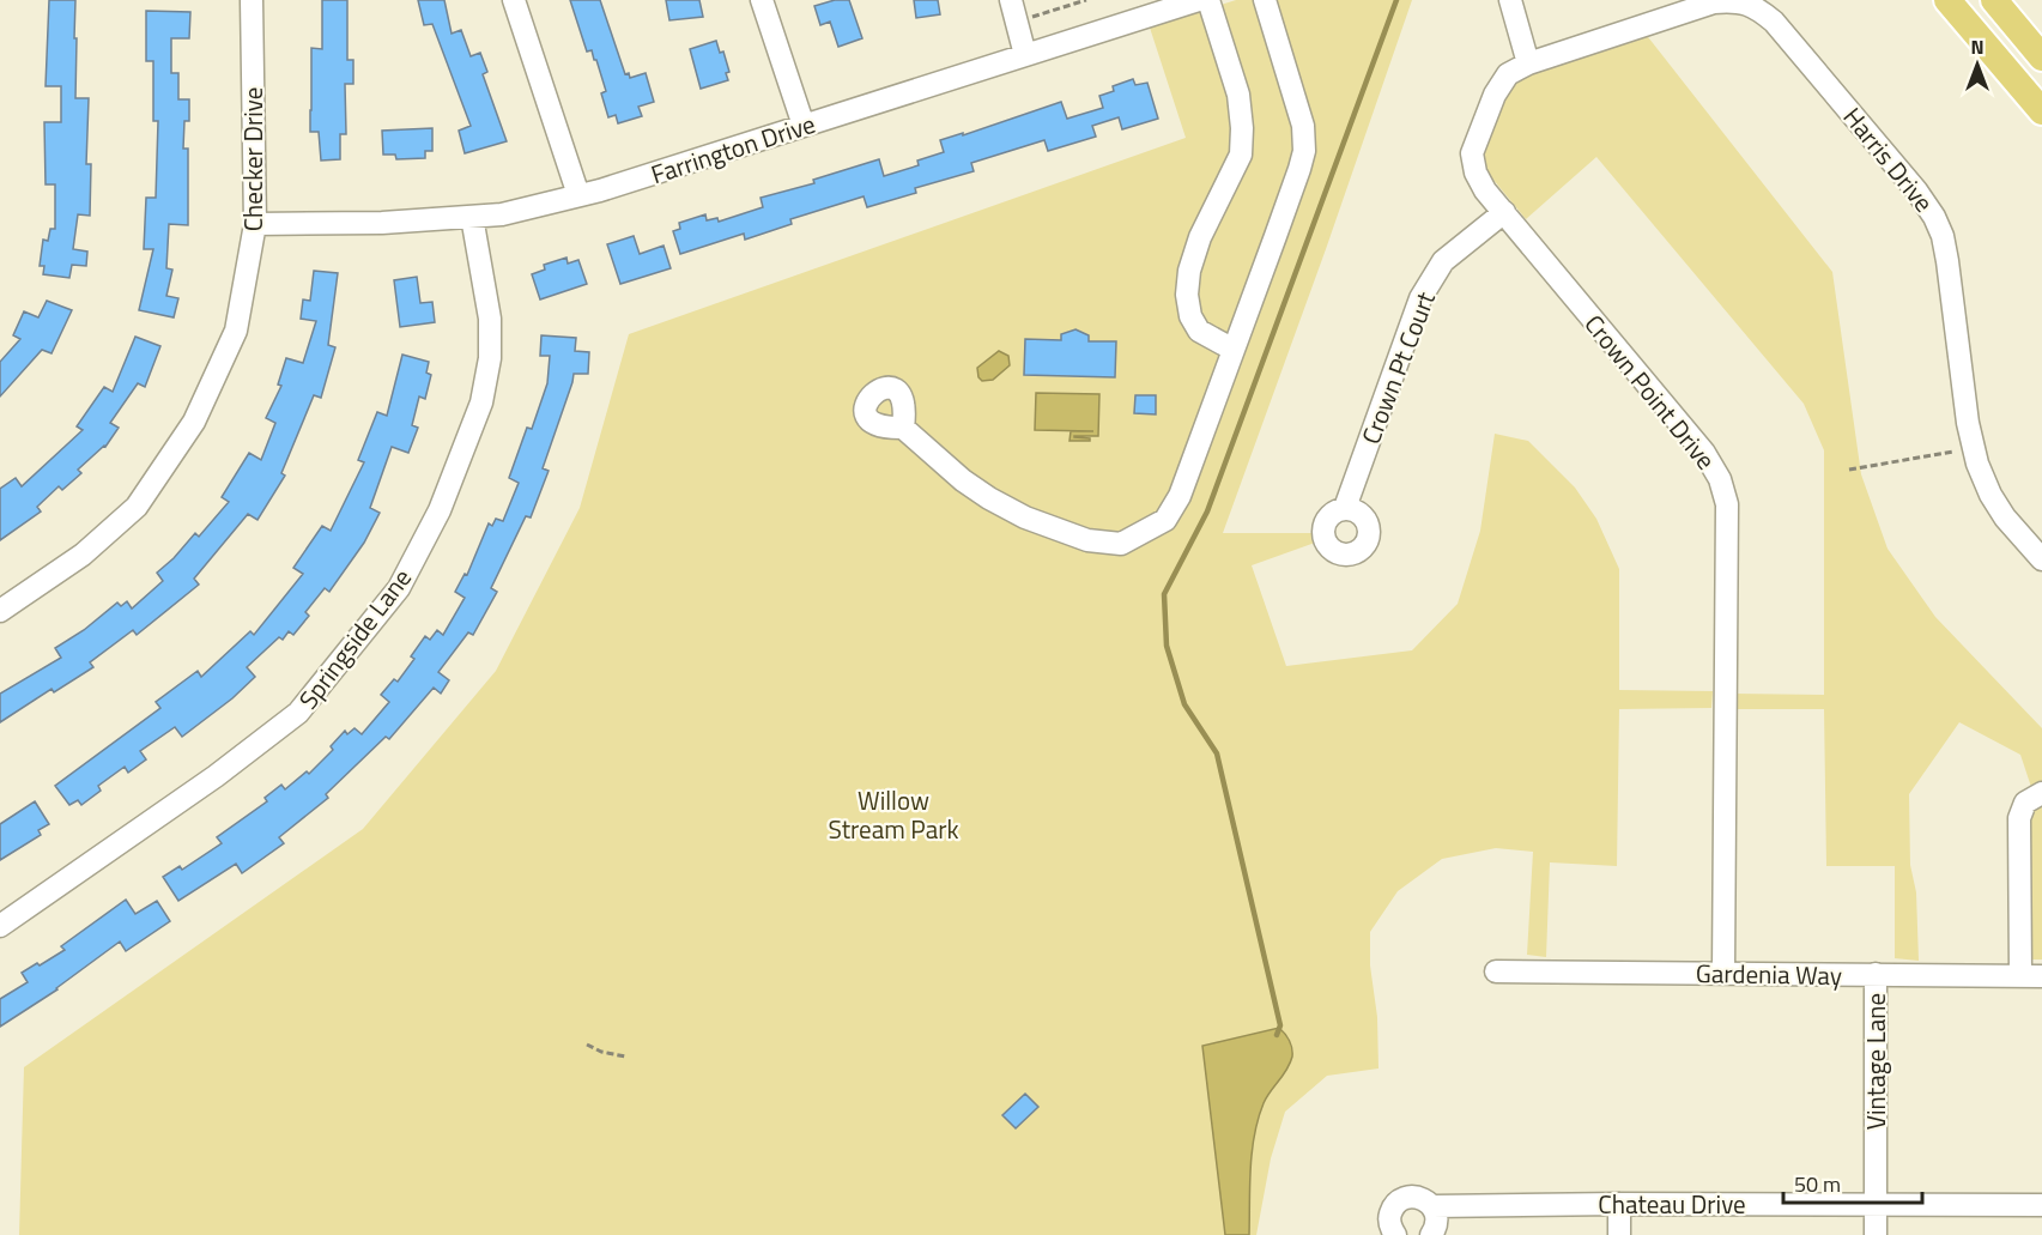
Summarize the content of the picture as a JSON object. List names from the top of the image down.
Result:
{
  "streets": {
    "street": [
      "Farrington Drive",
      "Checker Drive",
      "Harris Drive",
      "Crown Pt Court",
      "Crown Point Drive",
      "Springside Lane",
      "Gardenia Way",
      "Vintage Lane",
      "Chateau Drive"
    ]
  },
  "crossings": [
    ["Farrington Drive", "Checker Drive"],
    ["Farrington Drive", "Springside Lane"],
    ["Harris Drive", "Crown Point Drive"],
    ["Crown Pt Court", "Crown Point Drive"],
    ["Crown Point Drive", "Gardenia Way"],
    ["Gardenia Way", "Vintage Lane"],
    ["Vintage Lane", "Chateau Drive"]
  ],
  "parks": ["Willow Stream Park"],
  "scale_bar": "50 m",
  "north": "top"
}
